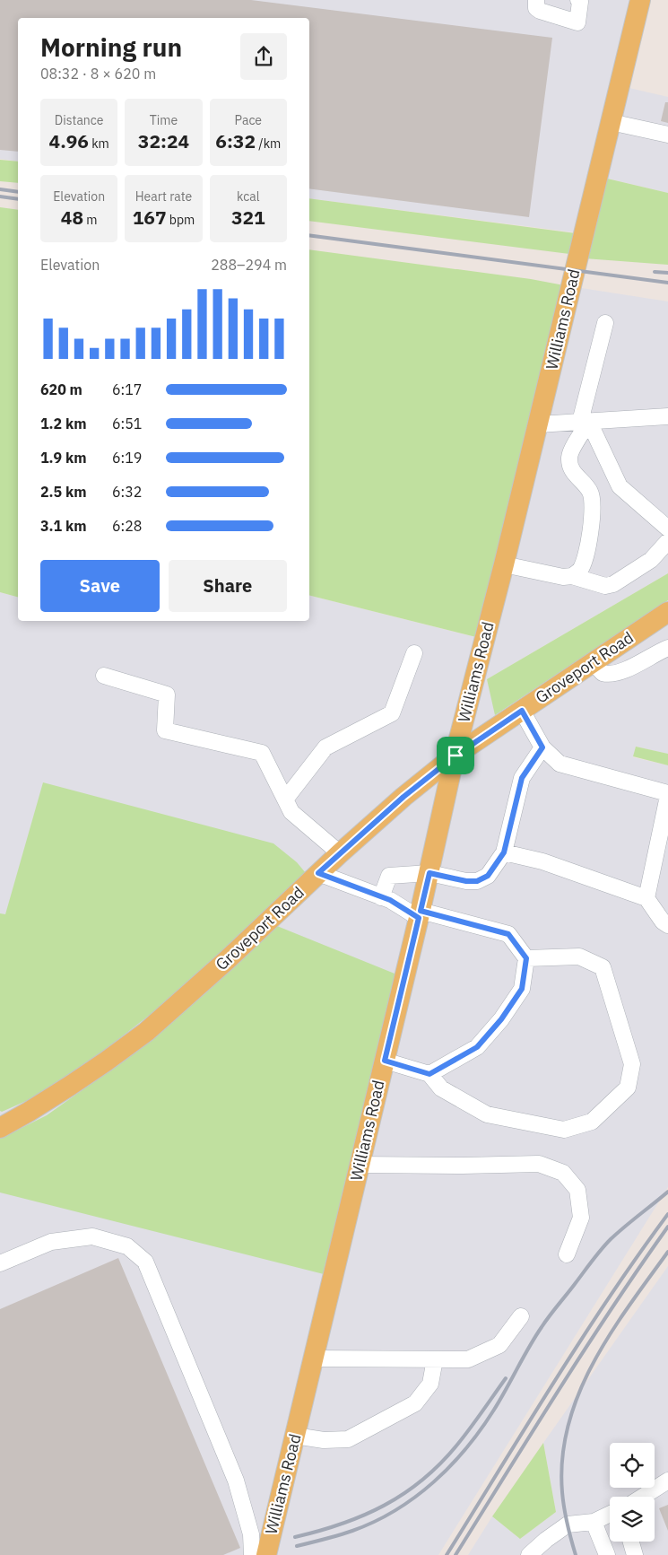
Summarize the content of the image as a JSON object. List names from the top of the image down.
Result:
{
  "streets": {
    "main road": ["Williams Road", "Groveport Road"]
  },
  "crossings": [
    ["Williams Road", "Groveport Road"]
  ],
  "page": {
    "heading": ["Morning run", "08:32 · 8 × 620 m"],
    "stats": [
      ["Distance", "4.96 km"],
      ["Time", "32:24"],
      ["Pace", "6:32 /km"],
      ["Elevation", "48 m"],
      ["Heart rate", "167 bpm"],
      ["kcal", "321"]
    ],
    "chart": ["Elevation", "288–294 m"],
    "list": [
      {
        "name": "620 m",
        "note": "6:17"
      },
      {
        "name": "1.2 km",
        "note": "6:51"
      },
      {
        "name": "1.9 km",
        "note": "6:19"
      },
      {
        "name": "2.5 km",
        "note": "6:32"
      },
      {
        "name": "3.1 km",
        "note": "6:28"
      }
    ],
    "buttons": ["Save", "Share"]
  }
}
